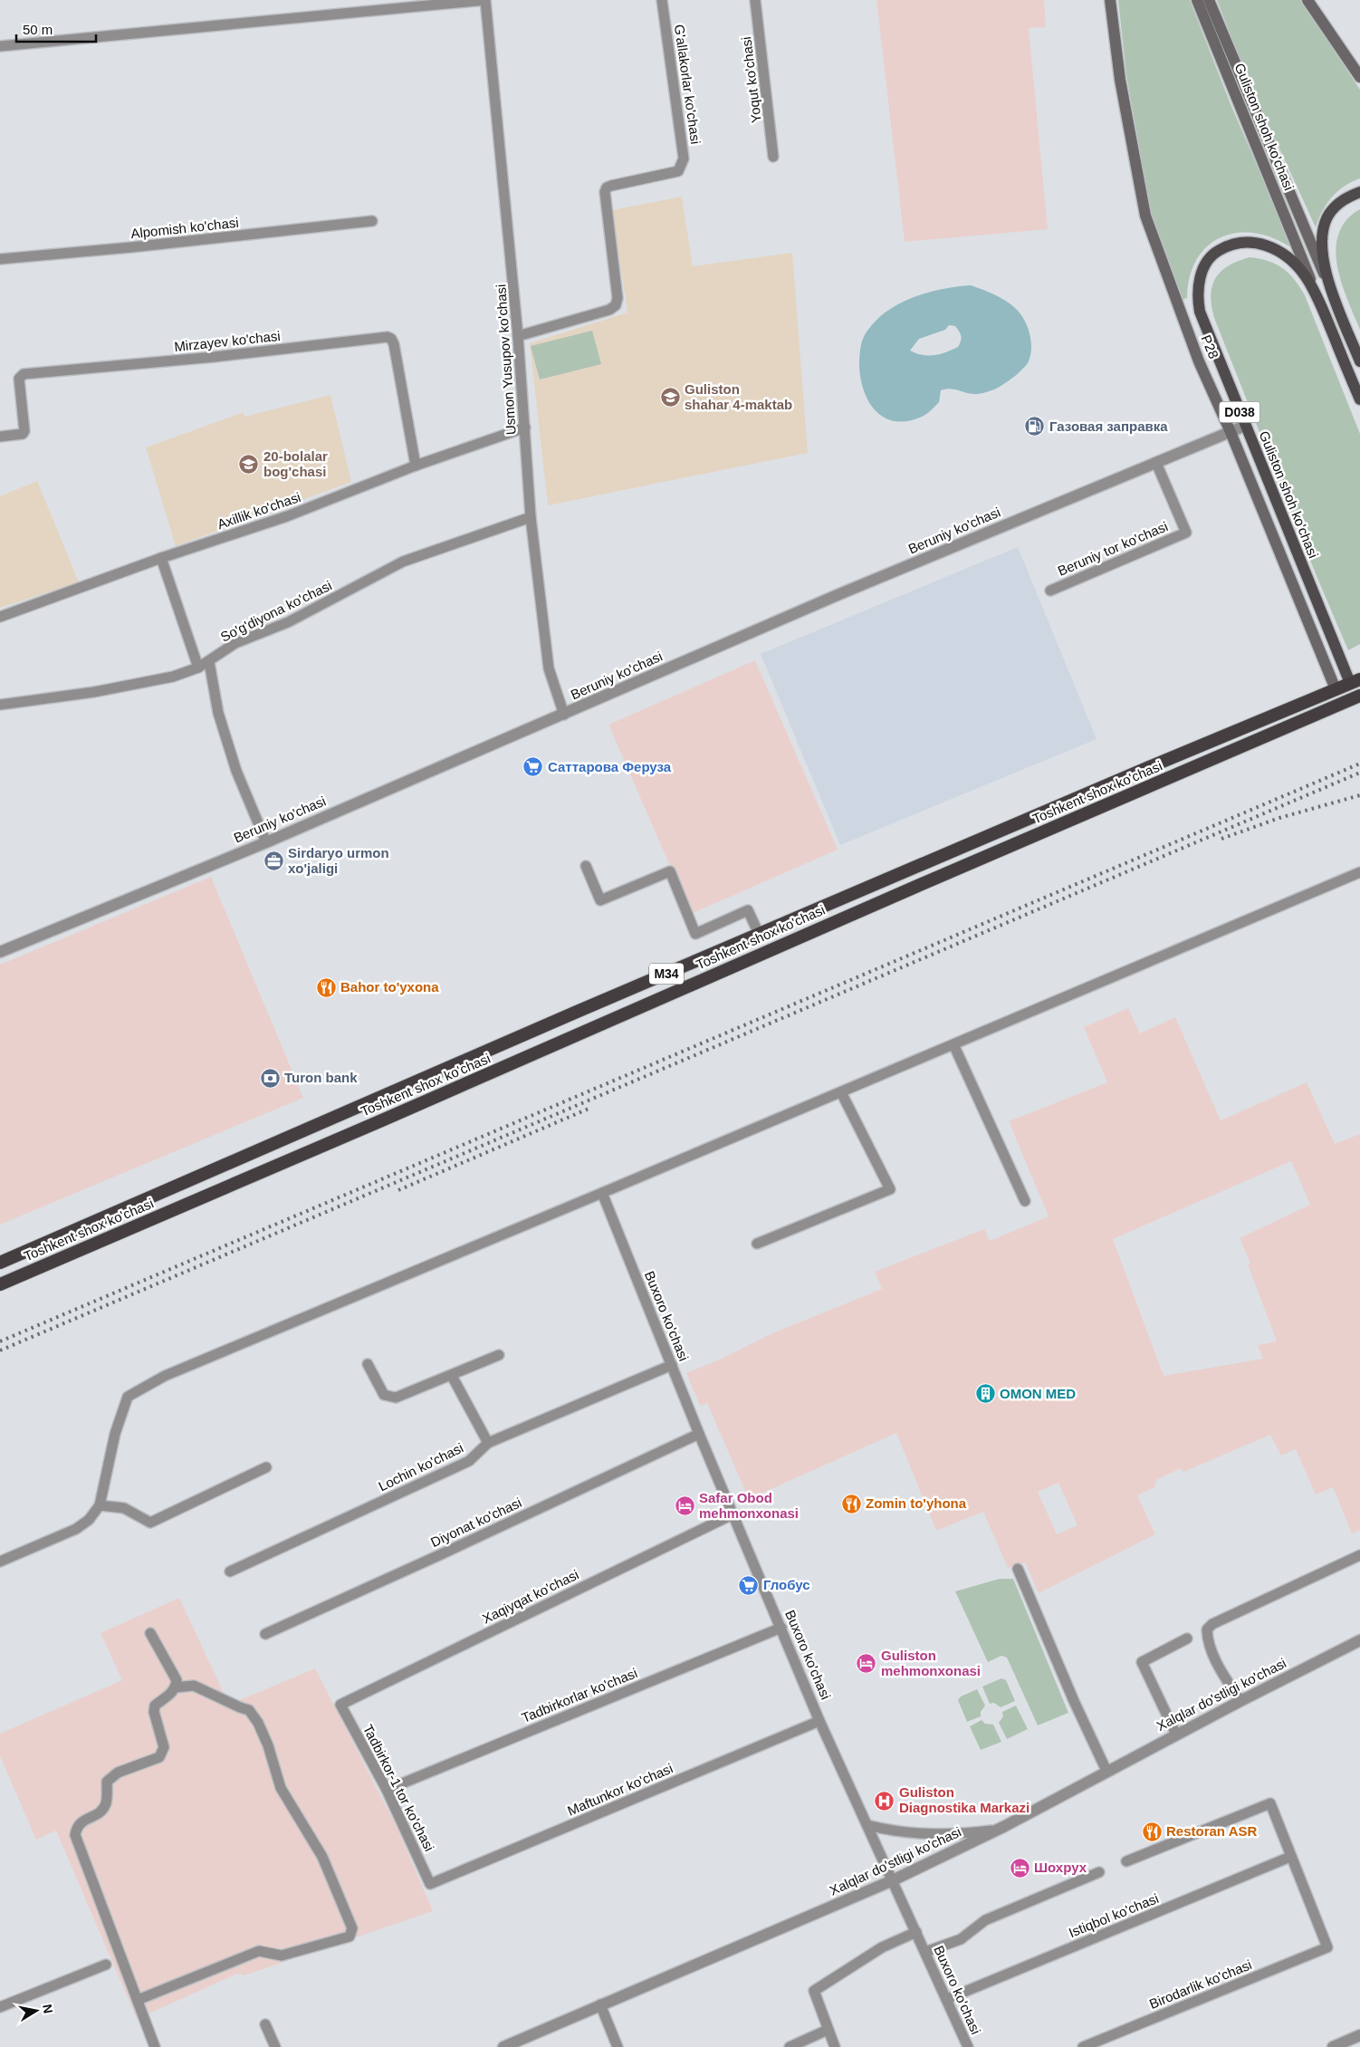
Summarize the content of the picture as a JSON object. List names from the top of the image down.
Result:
{
  "streets": {
    "highway": ["Toshkent shox ko'chasi", "M34"],
    "main road": ["Guliston shoh ko'chasi", "Р28", "D038"],
    "street": [
      "Yoqut ko'chasi",
      "G'allakorlar ko'chasi",
      "Alpomish ko'chasi",
      "Mirzayev ko'chasi",
      "Usmon Yusupov ko'chasi",
      "Axillik ko'chasi",
      "Beruniy ko'chasi",
      "Beruniy tor ko'chasi",
      "So'g'diyona ko'chasi",
      "Buxoro ko'chasi",
      "Lochin ko'chasi",
      "Diyonat ko'chasi",
      "Xaqiyqat ko'chasi",
      "Xalqlar do'stligi ko'chasi",
      "Tadbirkorlar ko'chasi",
      "Tadbirkor-1 tor ko'chasi",
      "Maftunkor ko'chasi",
      "Istiqbol ko'chasi",
      "Birodarlik ko'chasi"
    ]
  },
  "crossings": [
    ["G'allakorlar ko'chasi", "Usmon Yusupov ko'chasi"],
    ["Guliston shoh ko'chasi", "Beruniy ko'chasi"],
    ["Guliston shoh ko'chasi", "Toshkent shox ko'chasi"],
    ["Mirzayev ko'chasi", "Axillik ko'chasi"],
    ["Р28", "Beruniy ko'chasi"],
    ["Р28", "Toshkent shox ko'chasi"],
    ["Usmon Yusupov ko'chasi", "Axillik ko'chasi"],
    ["Usmon Yusupov ko'chasi", "Beruniy ko'chasi"],
    ["Usmon Yusupov ko'chasi", "So'g'diyona ko'chasi"],
    ["Beruniy ko'chasi", "Beruniy tor ko'chasi"],
    ["Buxoro ko'chasi", "Lochin ko'chasi"],
    ["Buxoro ko'chasi", "Diyonat ko'chasi"],
    ["Buxoro ko'chasi", "Xaqiyqat ko'chasi"],
    ["Buxoro ko'chasi", "Xalqlar do'stligi ko'chasi"],
    ["Buxoro ko'chasi", "Tadbirkorlar ko'chasi"],
    ["Buxoro ko'chasi", "Maftunkor ko'chasi"],
    ["Buxoro ko'chasi", "Istiqbol ko'chasi"],
    ["Xaqiyqat ko'chasi", "Tadbirkor-1 tor ko'chasi"],
    ["Tadbirkorlar ko'chasi", "Tadbirkor-1 tor ko'chasi"],
    ["Tadbirkor-1 tor ko'chasi", "Maftunkor ko'chasi"],
    ["Istiqbol ko'chasi", "Birodarlik ko'chasi"]
  ],
  "places": {
    "school or university": ["Guliston shahar 4-maktab", "20-bolalar bog'chasi"],
    "fuel station": ["Газовая заправка"],
    "supermarket": ["Саттарова Феруза", "Глобус"],
    "office": ["Sirdaryo urmon xo'jaligi"],
    "restaurant": ["Bahor to'yxona", "Zomin to'yhona", "Restoran ASR"],
    "bank": ["Turon bank"],
    "building": ["OMON MED"],
    "hotel": ["Safar Obod mehmonxonasi", "Guliston mehmonxonasi", "Шохрух"],
    "hospital": ["Guliston Diagnostika Markazi"]
  },
  "scale_bar": "50 m",
  "north": "right"
}
